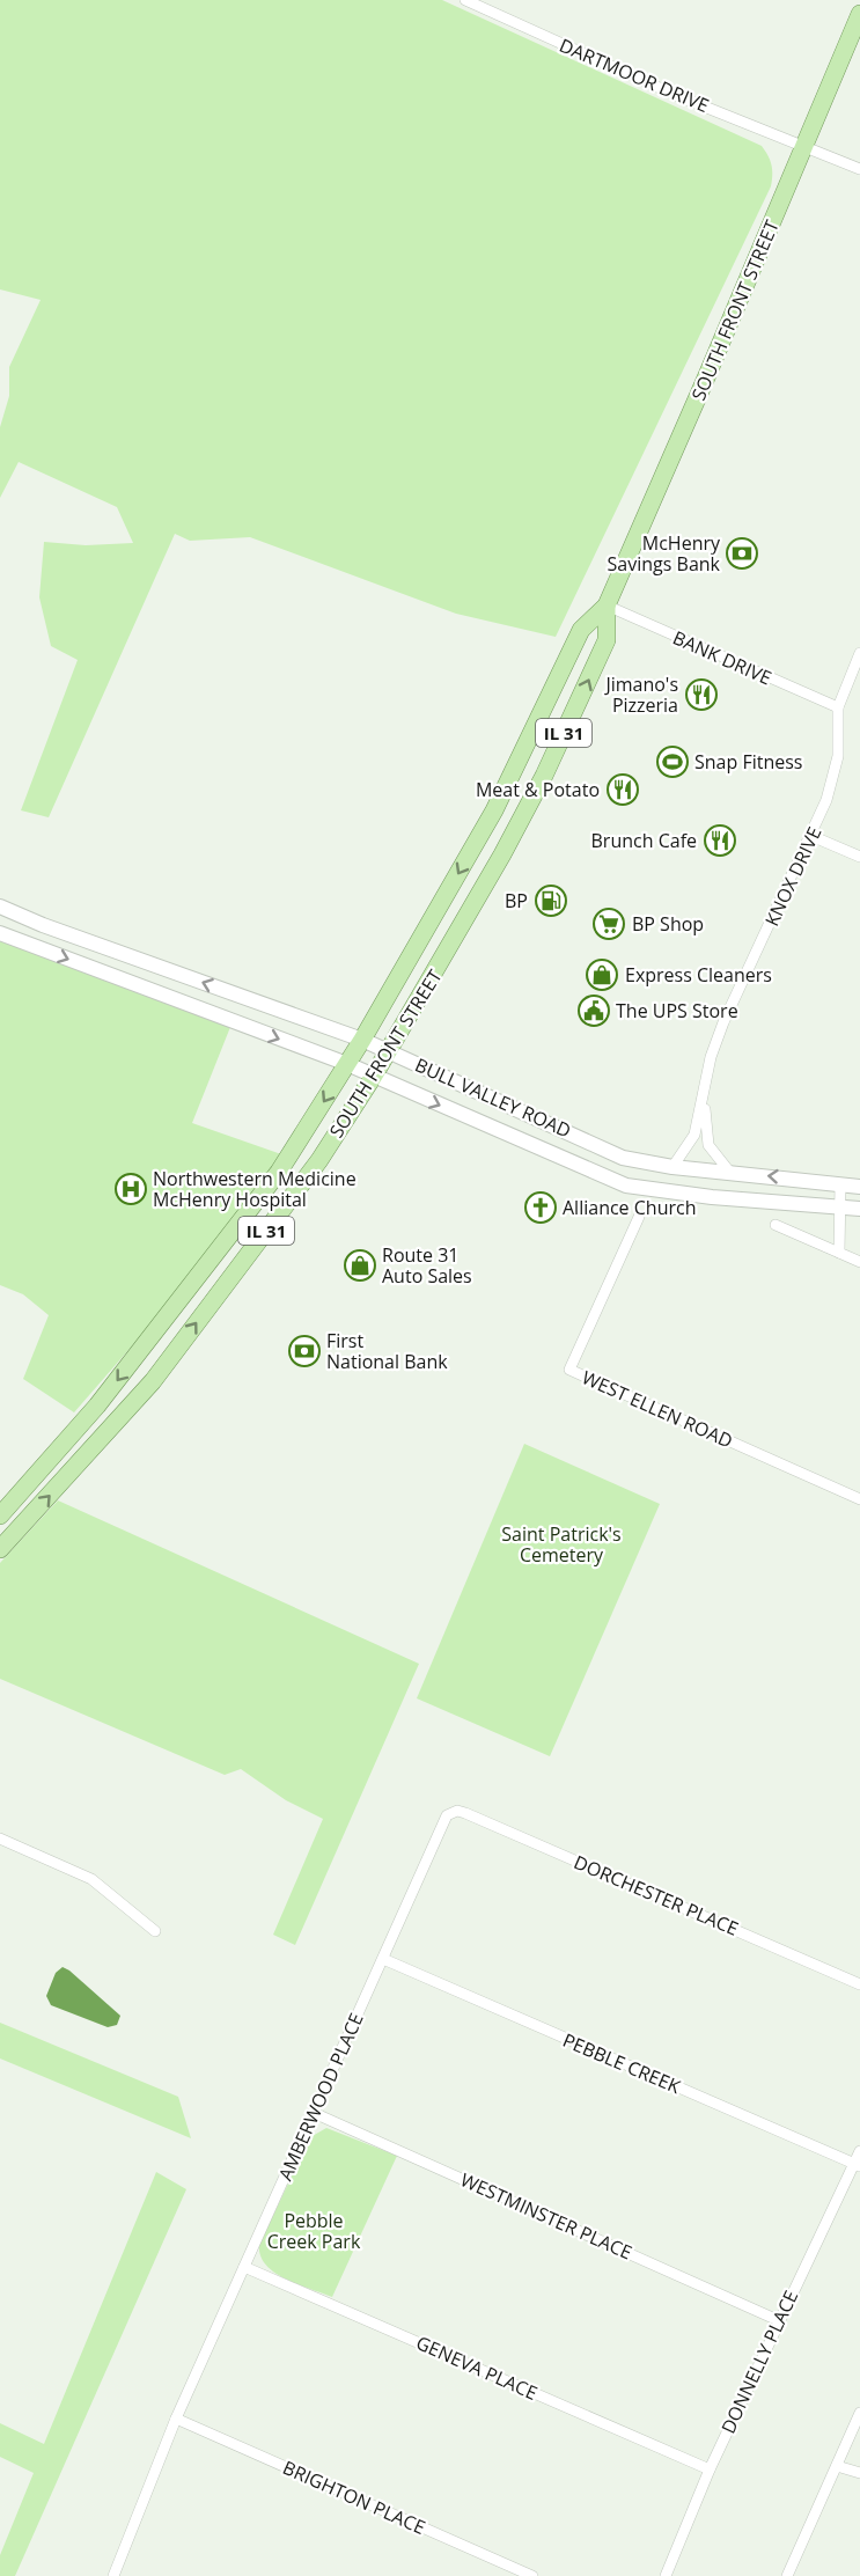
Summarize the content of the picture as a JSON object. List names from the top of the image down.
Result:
{
  "streets": {
    "main road": ["SOUTH FRONT STREET", "IL 31"],
    "street": [
      "DARTMOOR DRIVE",
      "BANK DRIVE",
      "KNOX DRIVE",
      "BULL VALLEY ROAD",
      "WEST ELLEN ROAD",
      "DORCHESTER PLACE",
      "PEBBLE CREEK",
      "AMBERWOOD PLACE",
      "WESTMINSTER PLACE",
      "DONNELLY PLACE",
      "GENEVA PLACE",
      "BRIGHTON PLACE"
    ]
  },
  "crossings": [
    ["DARTMOOR DRIVE", "SOUTH FRONT STREET"],
    ["SOUTH FRONT STREET", "BANK DRIVE"],
    ["SOUTH FRONT STREET", "BULL VALLEY ROAD"],
    ["BANK DRIVE", "KNOX DRIVE"],
    ["KNOX DRIVE", "BULL VALLEY ROAD"],
    ["DORCHESTER PLACE", "AMBERWOOD PLACE"],
    ["PEBBLE CREEK", "AMBERWOOD PLACE"],
    ["PEBBLE CREEK", "DONNELLY PLACE"],
    ["AMBERWOOD PLACE", "WESTMINSTER PLACE"],
    ["AMBERWOOD PLACE", "GENEVA PLACE"],
    ["AMBERWOOD PLACE", "BRIGHTON PLACE"],
    ["WESTMINSTER PLACE", "DONNELLY PLACE"],
    ["DONNELLY PLACE", "GENEVA PLACE"]
  ],
  "parks": ["Saint Patrick's Cemetery", "Pebble Creek Park"],
  "places": {
    "bank": ["McHenry Savings Bank", "First National Bank"],
    "restaurant": ["Jimano's Pizzeria", "Meat & Potato", "Brunch Cafe"],
    "sports": ["Snap Fitness"],
    "fuel station": ["BP"],
    "supermarket": ["BP Shop"],
    "shop": ["Express Cleaners", "Route 31 Auto Sales"],
    "public building": ["The UPS Store"],
    "hospital": ["Northwestern Medicine McHenry Hospital"],
    "church": ["Alliance Church"]
  }
}
